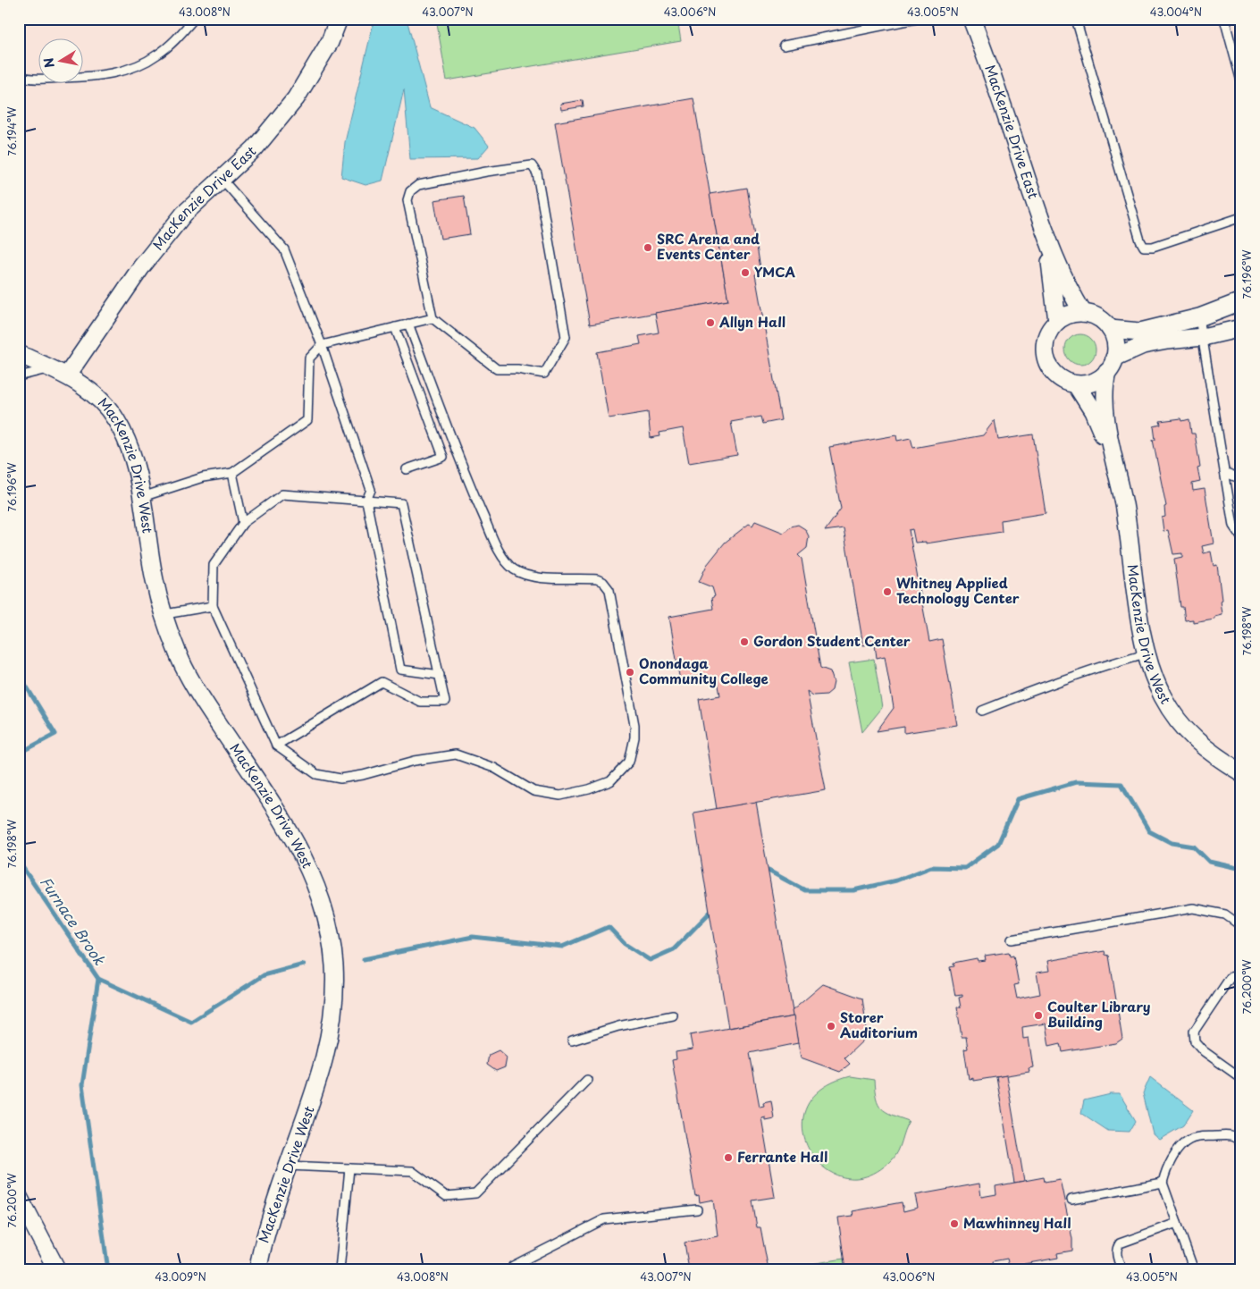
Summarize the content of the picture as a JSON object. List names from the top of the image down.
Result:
{
  "streets": {
    "street": ["MacKenzie Drive East", "MacKenzie Drive West"]
  },
  "crossings": [
    ["MacKenzie Drive East", "MacKenzie Drive West"]
  ],
  "water": ["Furnace Brook"],
  "places": [
    "SRC Arena and Events Center",
    "YMCA",
    "Allyn Hall",
    "Whitney Applied Technology Center",
    "Gordon Student Center",
    "Onondaga Community College",
    "Coulter Library Building",
    "Storer Auditorium",
    "Ferrante Hall",
    "Mawhinney Hall"
  ],
  "north": "left",
  "coordinates": [
    "43.008°N",
    "43.007°N",
    "43.006°N",
    "43.005°N",
    "43.004°N",
    "76.194°W",
    "76.196°W",
    "76.198°W",
    "76.200°W",
    "43.009°N"
  ]
}
